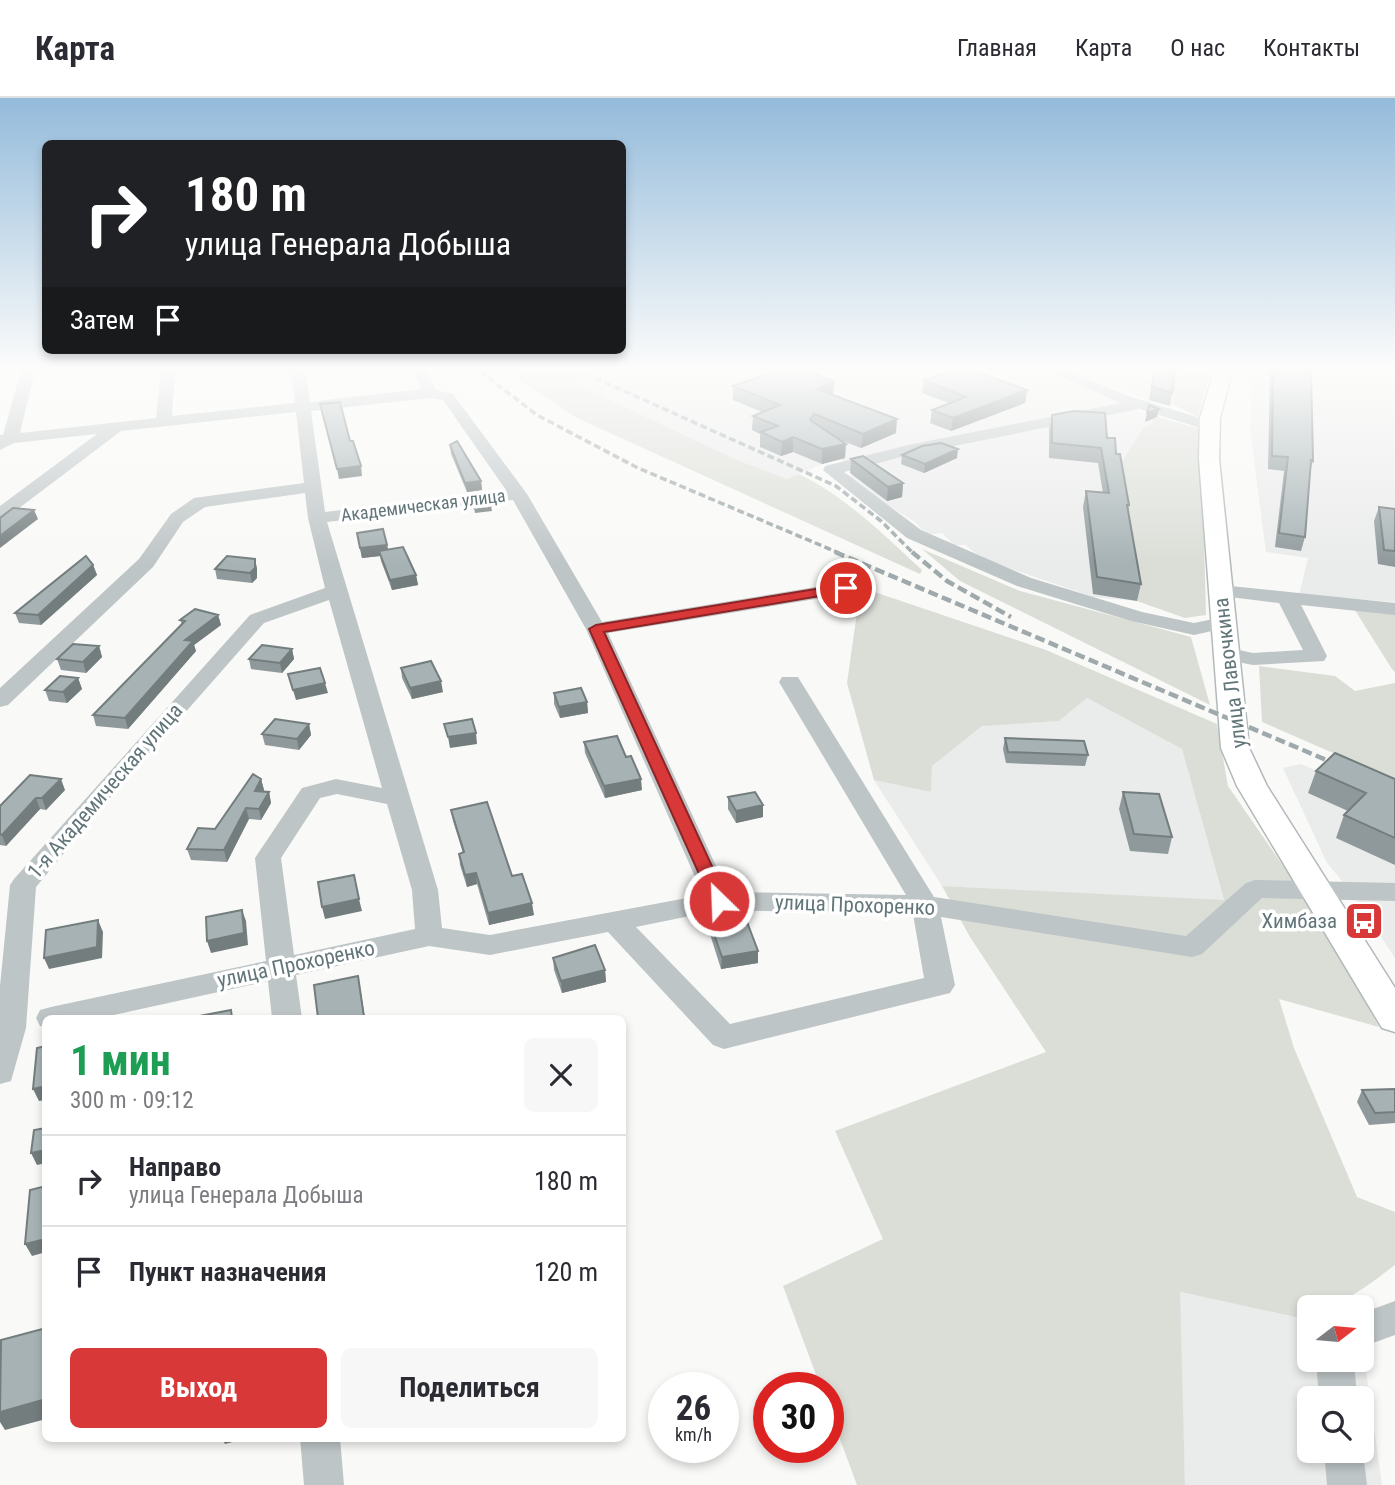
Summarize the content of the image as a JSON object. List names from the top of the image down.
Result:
{
  "streets": {
    "main road": ["улица Лавочкина"],
    "street": ["Академическая улица", "1-я Академическая улица", "улица Прохоренко"]
  },
  "crossings": [
    ["Академическая улица", "1-я Академическая улица"],
    ["Академическая улица", "улица Прохоренко"],
    ["улица Лавочкина", "улица Прохоренко"]
  ],
  "places": {
    "bus stop": ["Химбаза"]
  },
  "north": "right",
  "page": {
    "header": "Карта",
    "nav": [
      "Главная",
      "Карта",
      "О нас",
      "Контакты"
    ],
    "turn": ["180 m", "улица Генерала Добыша"],
    "then": "Затем",
    "heading": ["1 мин", "300 m · 09:12"],
    "list": [
      {
        "name": "Направо",
        "note": "улица Генерала Добыша",
        "value": "180 m"
      },
      {
        "name": "Пункт назначения",
        "value": "120 m"
      }
    ],
    "buttons": ["Выход", "Поделиться"],
    "speed": "26 km/h",
    "limit": "30"
  }
}
